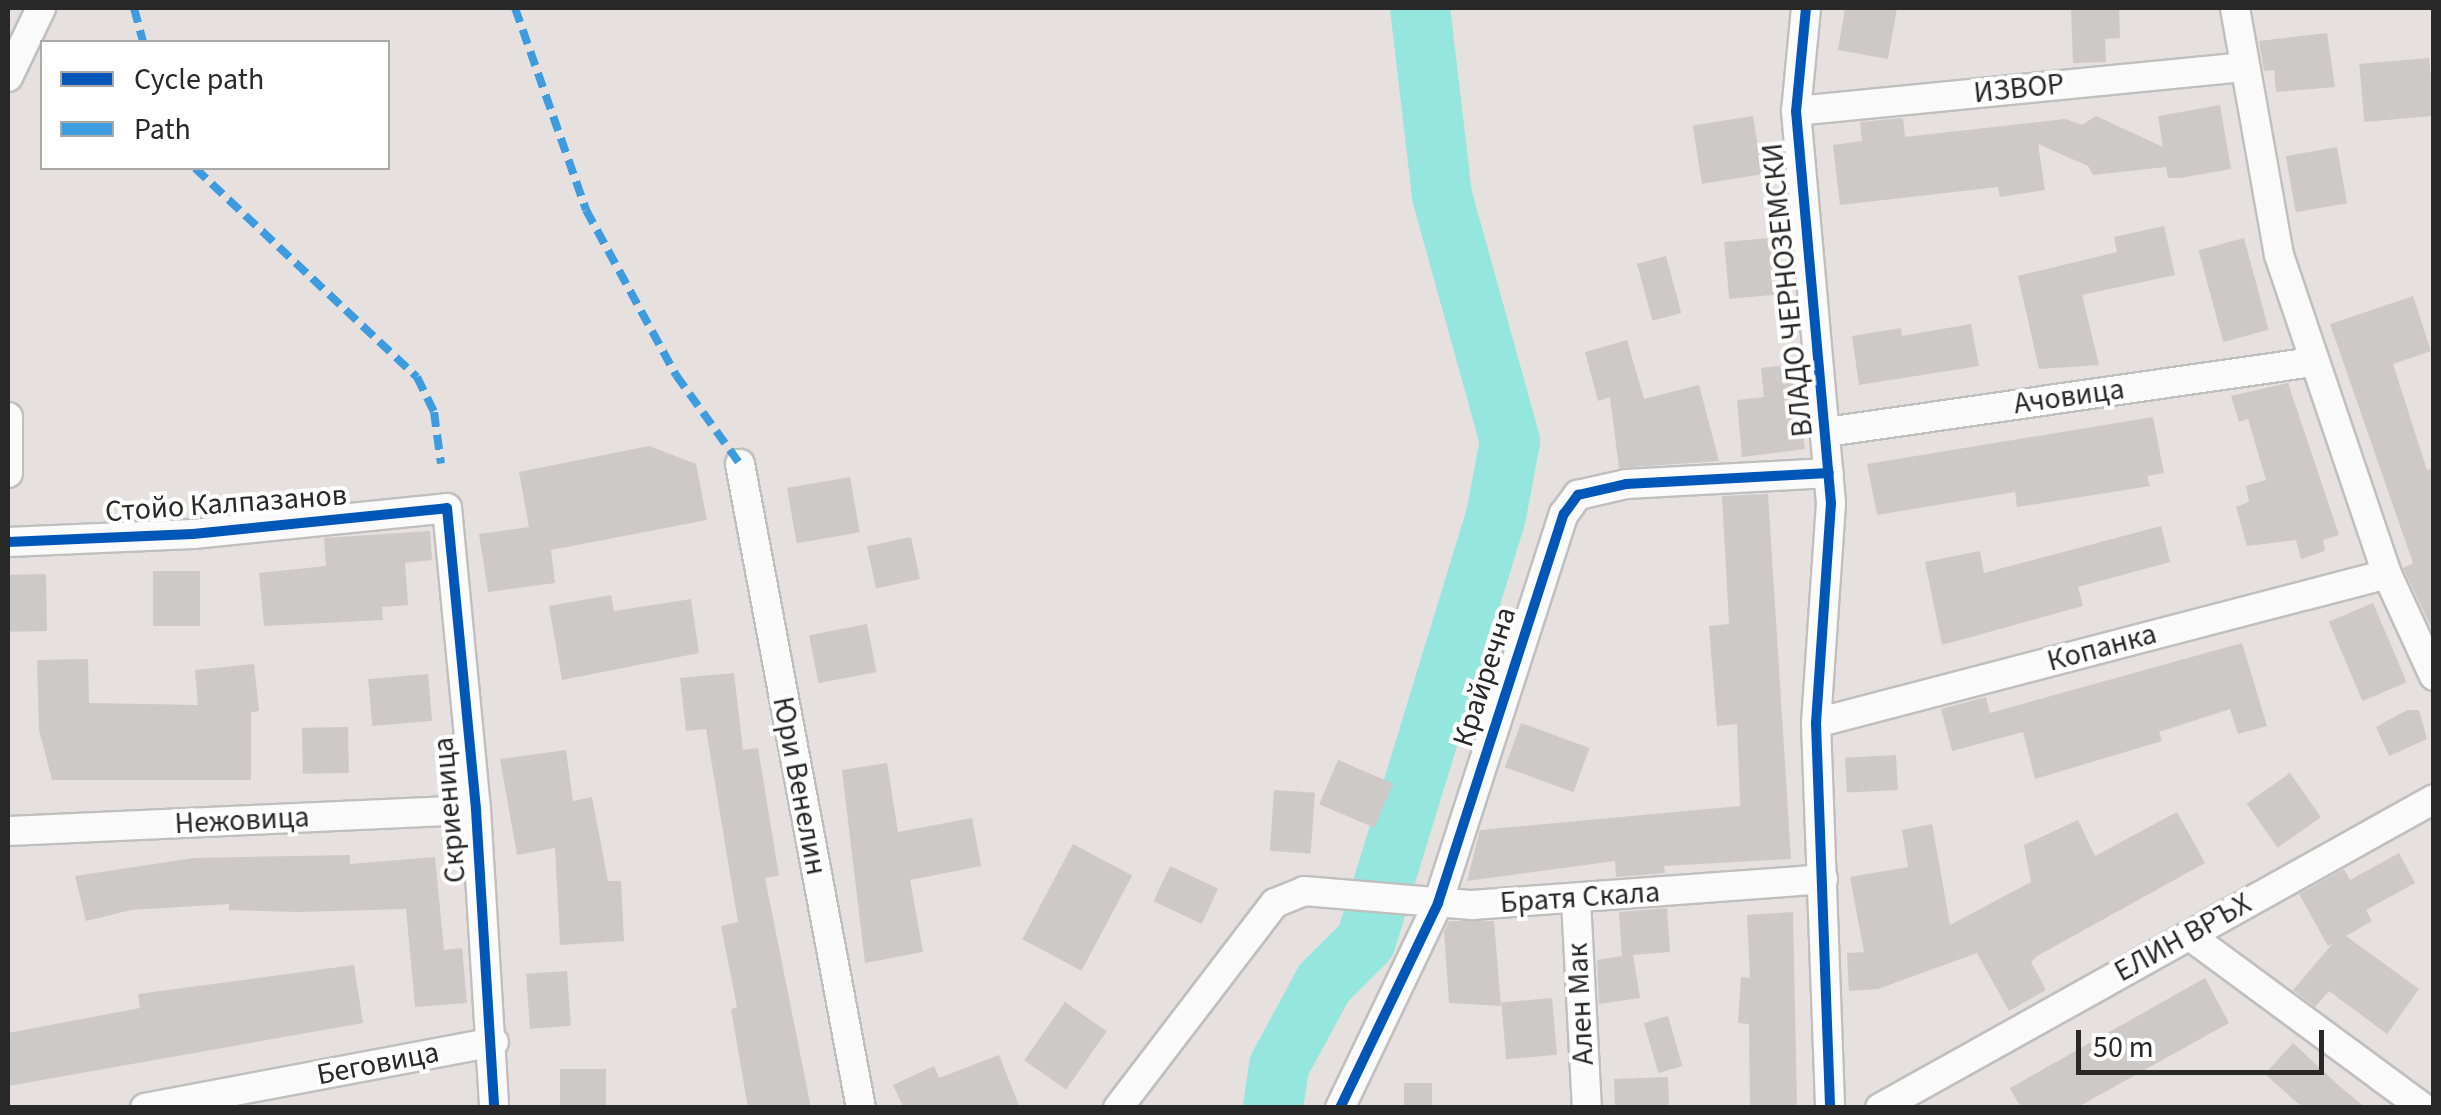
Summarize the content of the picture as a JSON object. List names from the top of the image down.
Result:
{
  "streets": {
    "street": [
      "ИЗВОР",
      "ВЛАДО ЧЕРНОЗЕМСКИ",
      "Ачовица",
      "Стойо Калпазанов",
      "Копанка",
      "Крайречна",
      "Юри Венелин",
      "Скриеница",
      "Нежовица",
      "Братя Скала",
      "ЕЛИН ВРЪХ",
      "Ален Мак",
      "Беговица"
    ]
  },
  "crossings": [
    ["ИЗВОР", "ВЛАДО ЧЕРНОЗЕМСКИ"],
    ["ВЛАДО ЧЕРНОЗЕМСКИ", "Ачовица"],
    ["ВЛАДО ЧЕРНОЗЕМСКИ", "Копанка"],
    ["ВЛАДО ЧЕРНОЗЕМСКИ", "Крайречна"],
    ["ВЛАДО ЧЕРНОЗЕМСКИ", "Братя Скала"],
    ["Стойо Калпазанов", "Скриеница"],
    ["Крайречна", "Братя Скала"],
    ["Скриеница", "Нежовица"],
    ["Скриеница", "Беговица"],
    ["Братя Скала", "Ален Мак"]
  ],
  "legend": ["Cycle path", "Path"],
  "scale_bar": "50 m"
}
